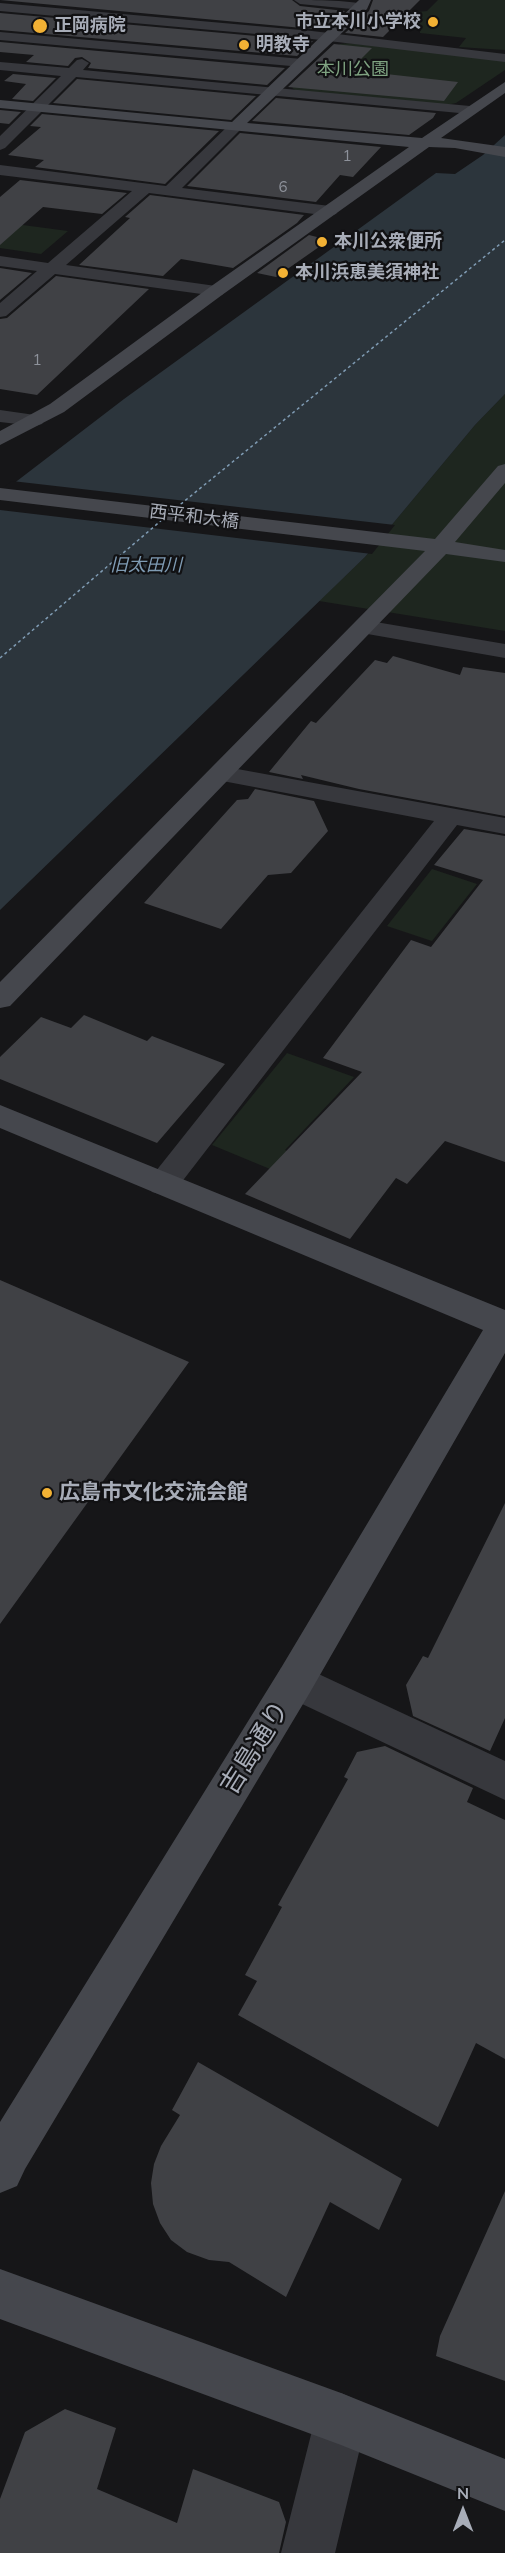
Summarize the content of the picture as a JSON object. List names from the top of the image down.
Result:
{
  "streets": {
    "street": ["西平和大橋", "吉島通り"]
  },
  "water": ["旧太田川"],
  "parks": ["本川公園"],
  "places": [
    "市立本川小学校",
    "正岡病院",
    "明教寺",
    "本川公衆便所",
    "本川浜恵美須神社",
    "広島市文化交流会館"
  ],
  "house_numbers": ["1", "6", "1"],
  "north": "top"
}
